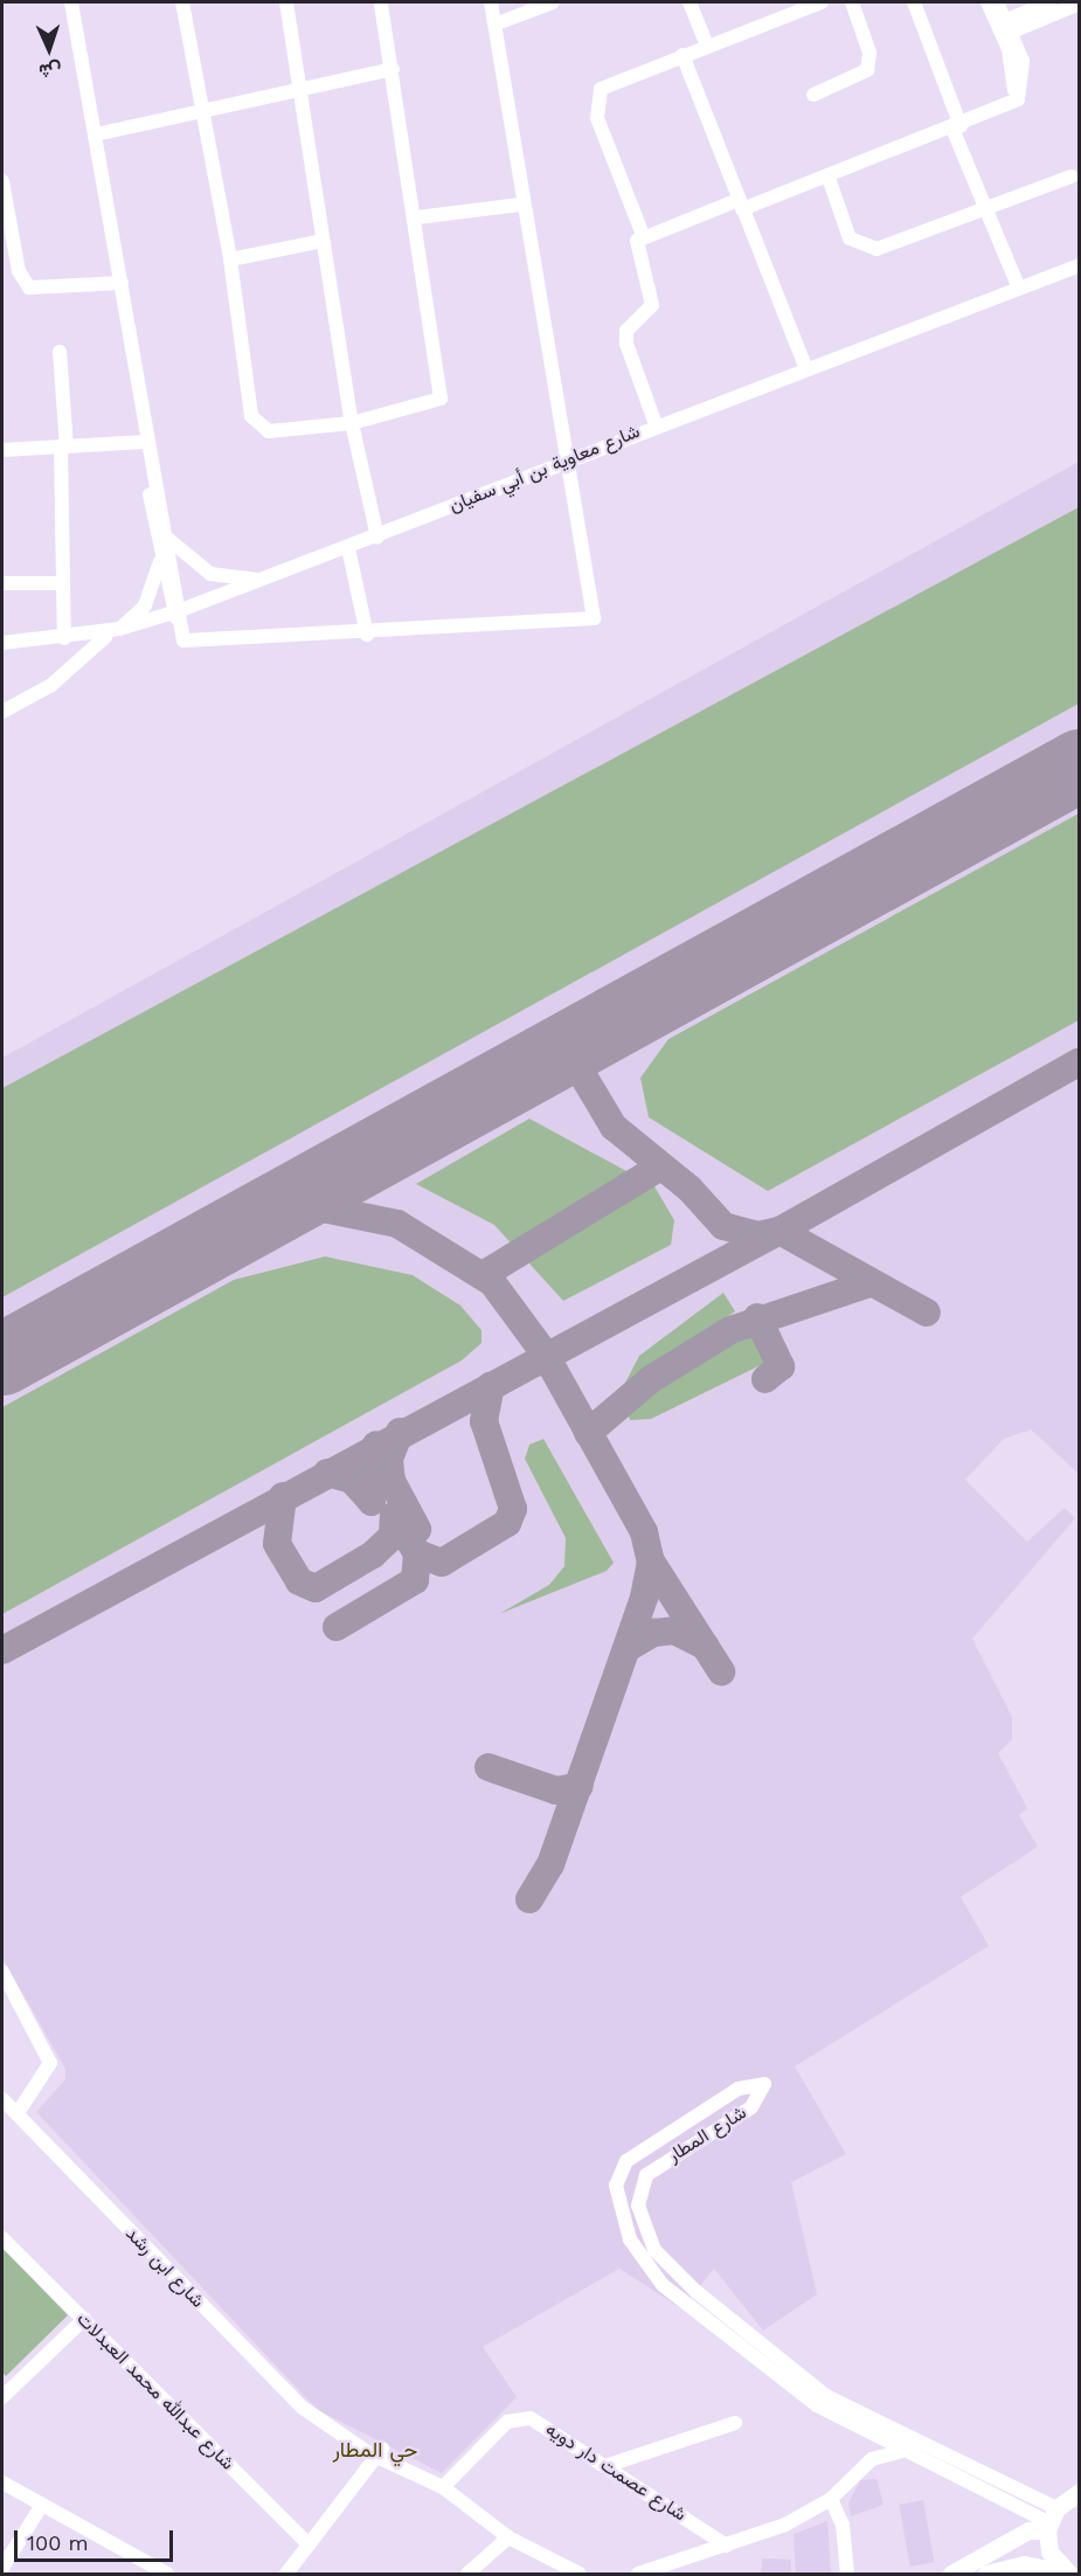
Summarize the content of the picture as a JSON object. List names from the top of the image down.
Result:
{
  "streets": {
    "street": [
      "شارع معاوية بن أبي سفيان",
      "شارع المطار",
      "شارع ابن رشد",
      "شارع عبدالله محمد العبدلات",
      "شارع عصمت دار دويه"
    ]
  },
  "crossings": [
    ["شارع ابن رشد", "شارع عصمت دار دويه"]
  ],
  "districts": ["حي المطار"],
  "scale_bar": "100 m",
  "north": "bottom"
}
